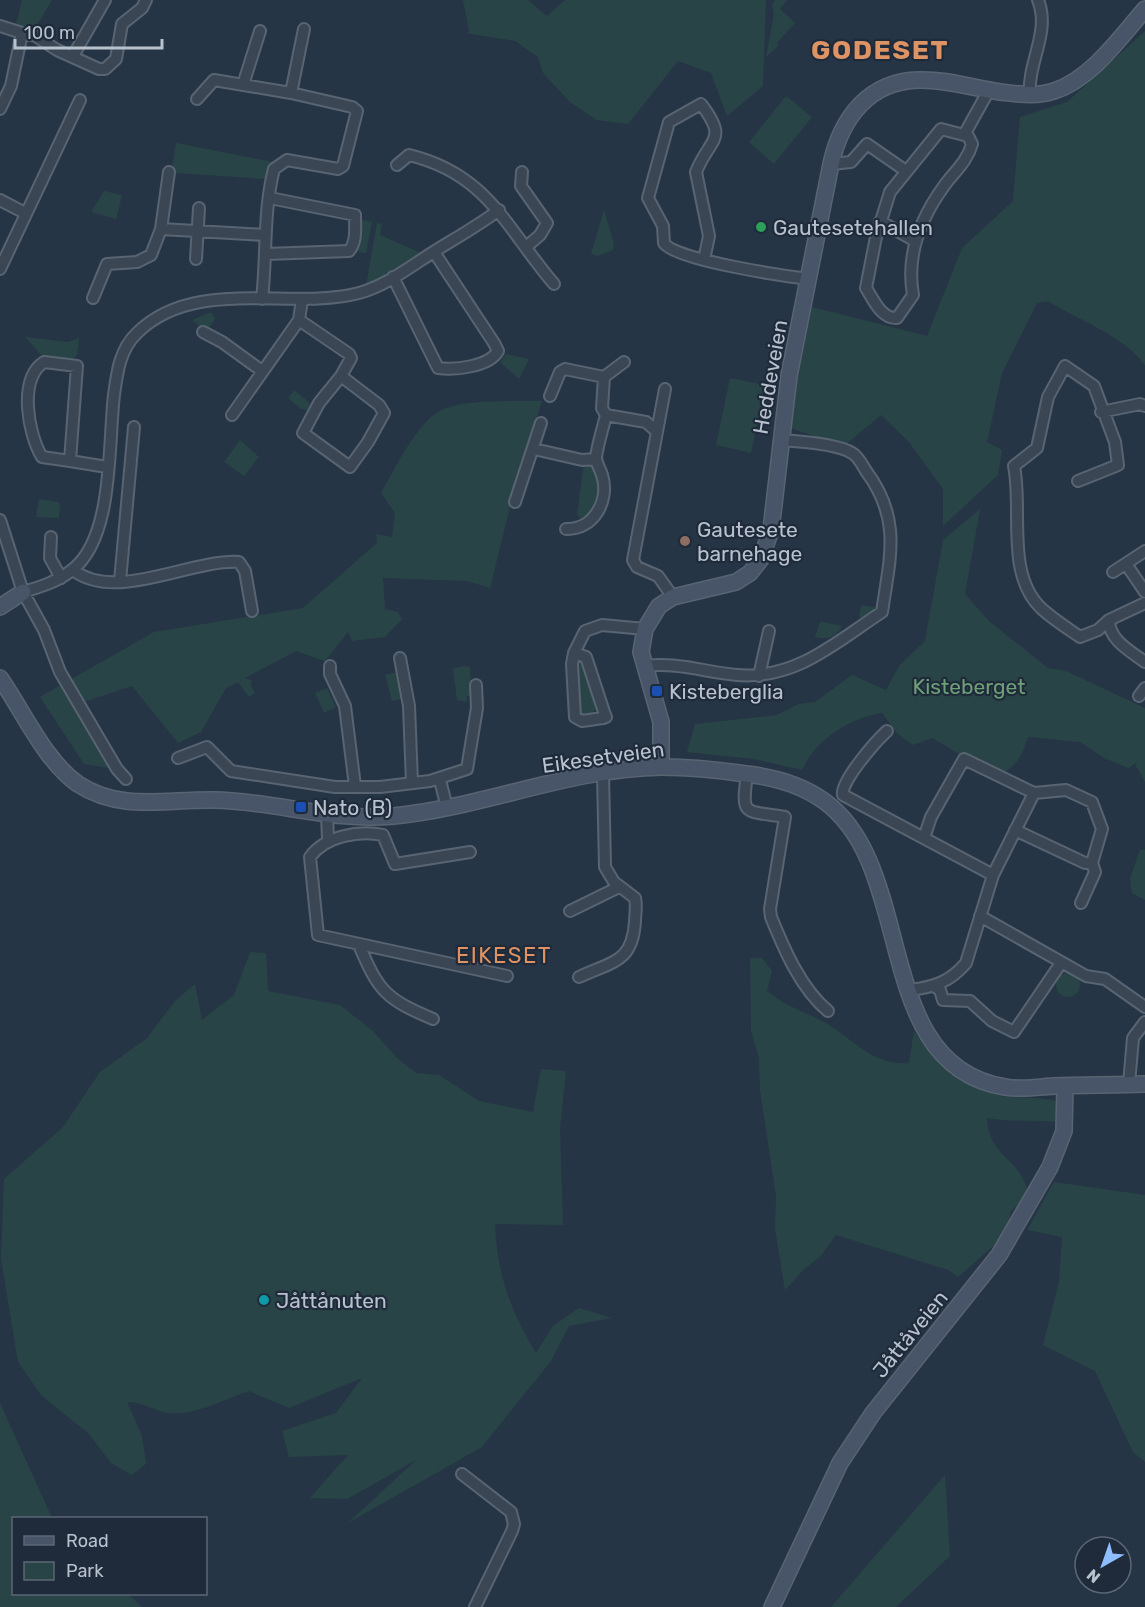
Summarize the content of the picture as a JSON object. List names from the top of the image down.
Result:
{
  "streets": {
    "main road": ["Heddeveien", "Eikesetveien", "Jåttåveien"]
  },
  "crossings": [
    ["Eikesetveien", "Jåttåveien"]
  ],
  "districts": ["GODESET", "EIKESET"],
  "parks": ["Kisteberget"],
  "places": {
    "other": ["Gautesetehallen", "Gautesete barnehage", "Jåttånuten"],
    "transit": ["Kisteberglia", "Nato (B)"]
  },
  "legend": ["Road", "Park"],
  "scale_bar": "100 m",
  "north": "bottom left"
}
